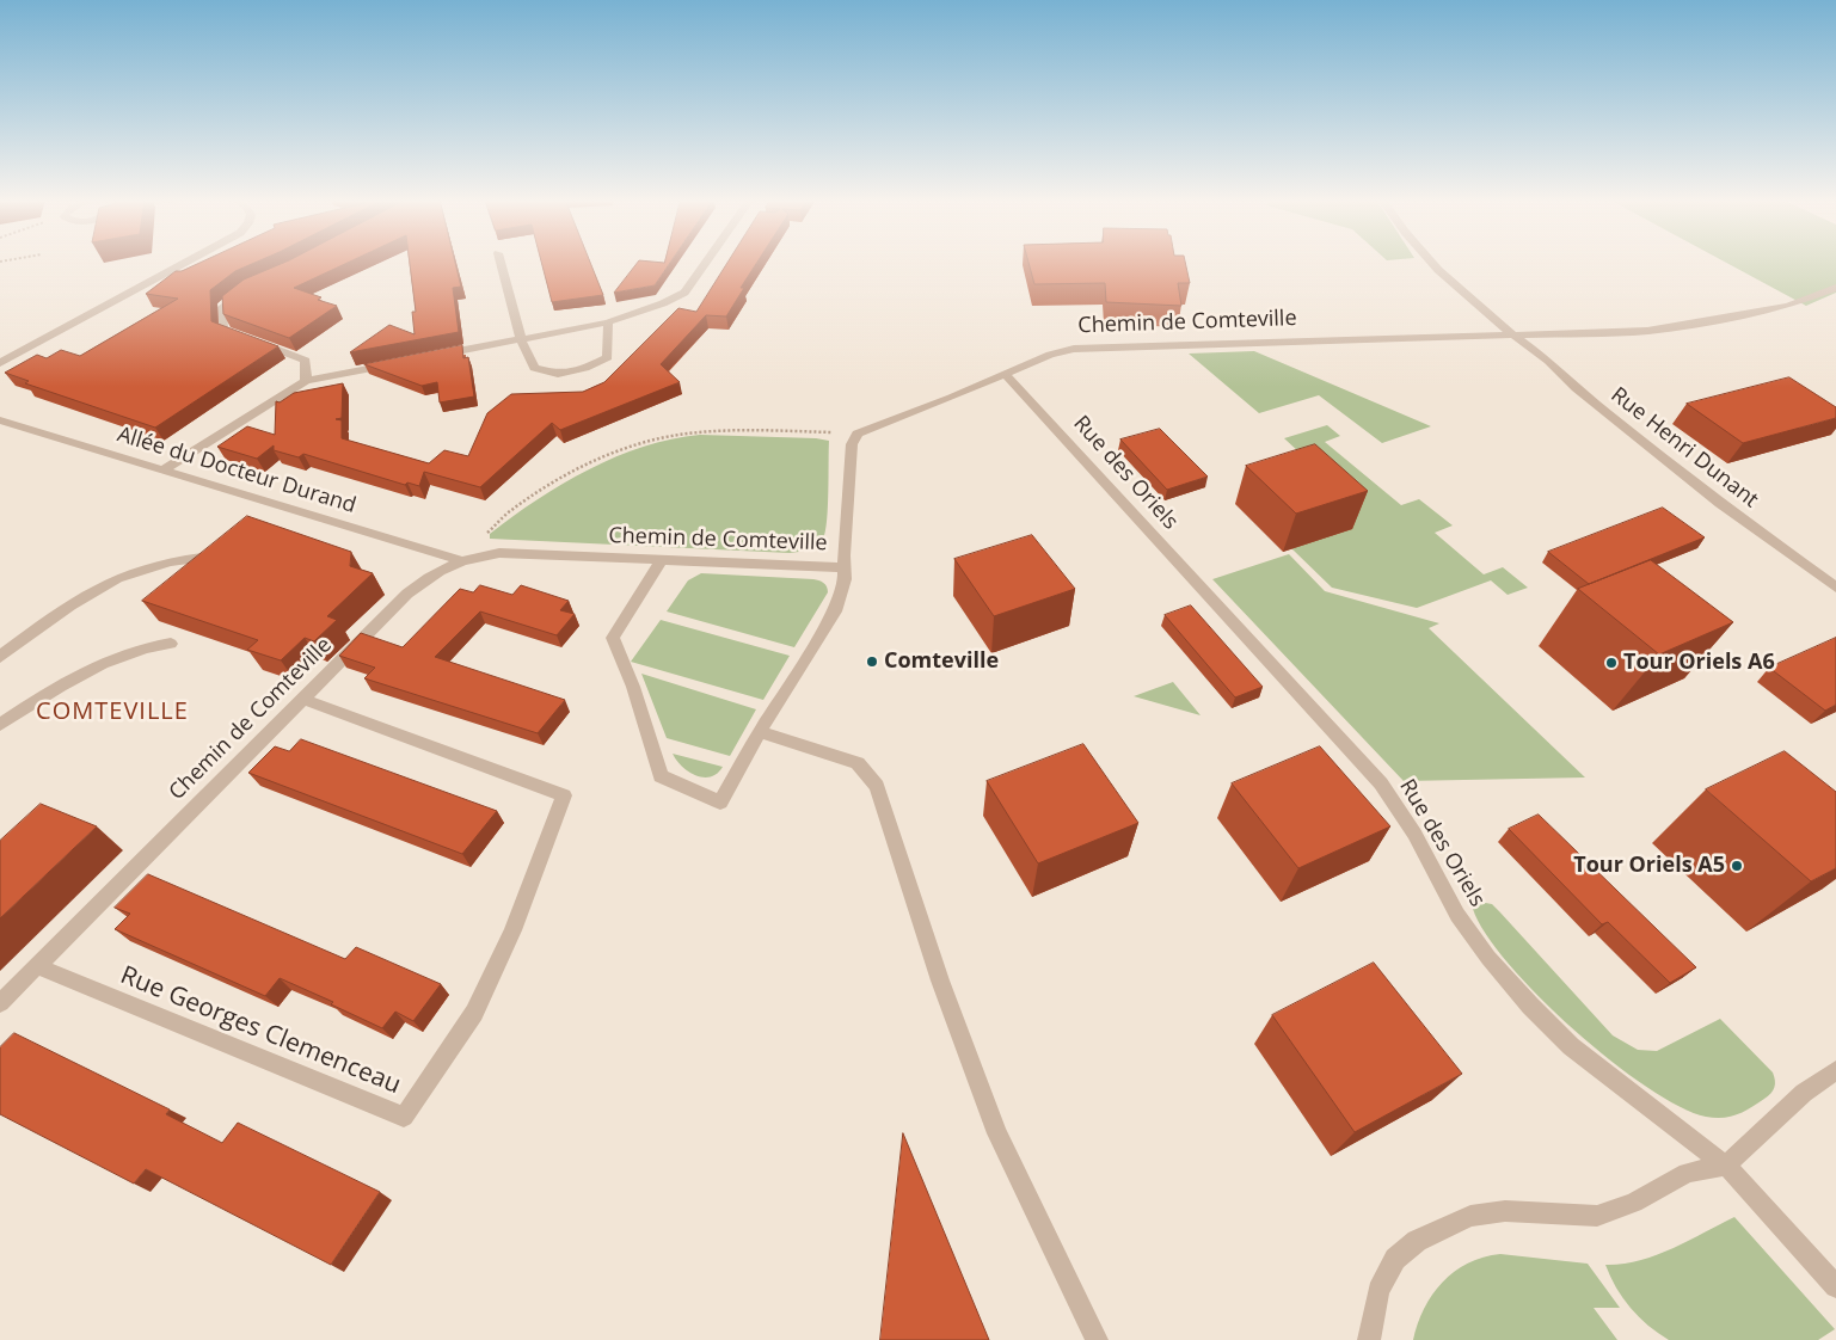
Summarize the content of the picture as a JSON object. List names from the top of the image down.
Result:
{
  "streets": {
    "street": [
      "Chemin de Comteville",
      "Rue Henri Dunant",
      "Allée du Docteur Durand",
      "Rue des Oriels",
      "Rue Georges Clemenceau"
    ]
  },
  "crossings": [
    ["Chemin de Comteville", "Rue Henri Dunant"],
    ["Chemin de Comteville", "Allée du Docteur Durand"],
    ["Chemin de Comteville", "Rue des Oriels"],
    ["Chemin de Comteville", "Rue Georges Clemenceau"]
  ],
  "districts": ["COMTEVILLE"],
  "places": ["Comteville", "Tour Oriels A6", "Tour Oriels A5"]
}
